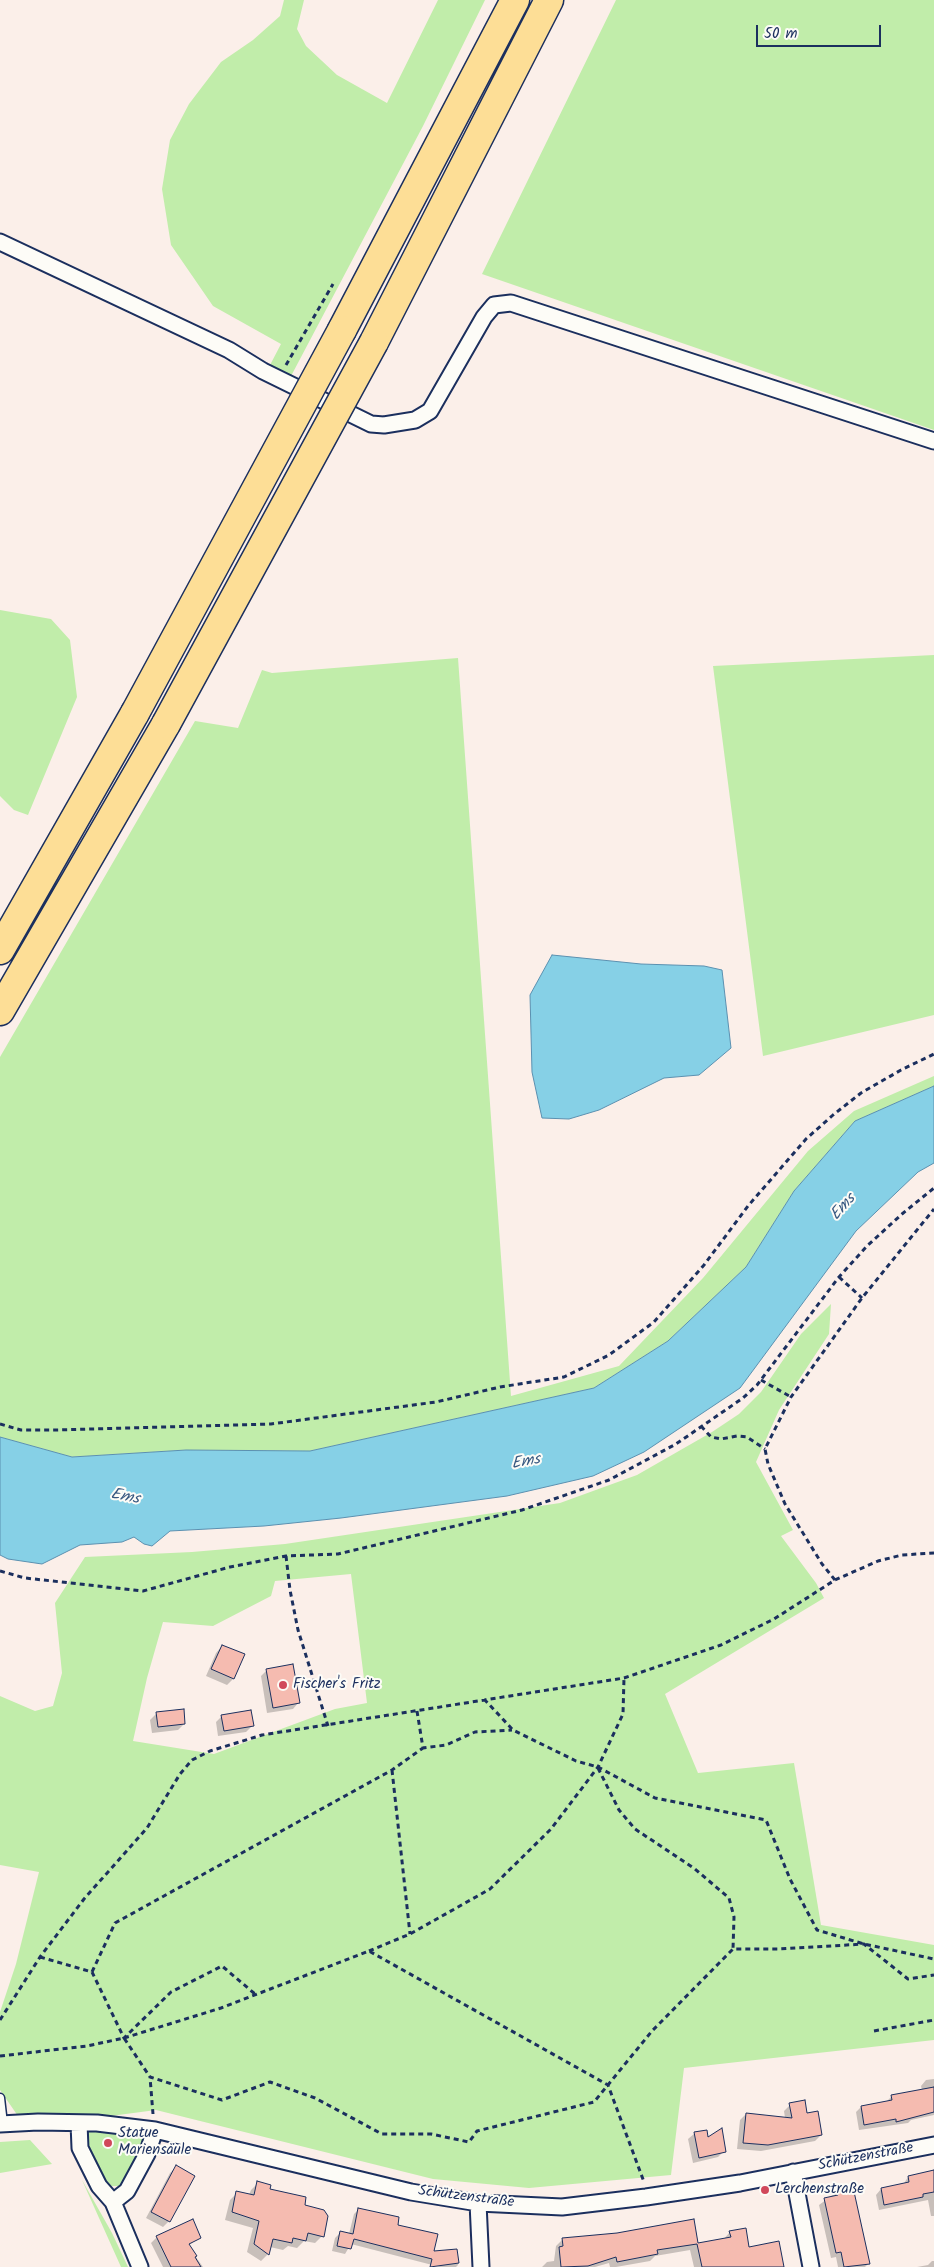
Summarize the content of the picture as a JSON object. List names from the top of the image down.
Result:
{
  "streets": {
    "street": ["Schützenstraße"]
  },
  "water": ["Ems"],
  "places": ["Fischer's Fritz", "Statue Mariensäule", "Lerchenstraße"],
  "scale_bar": "50 m"
}
